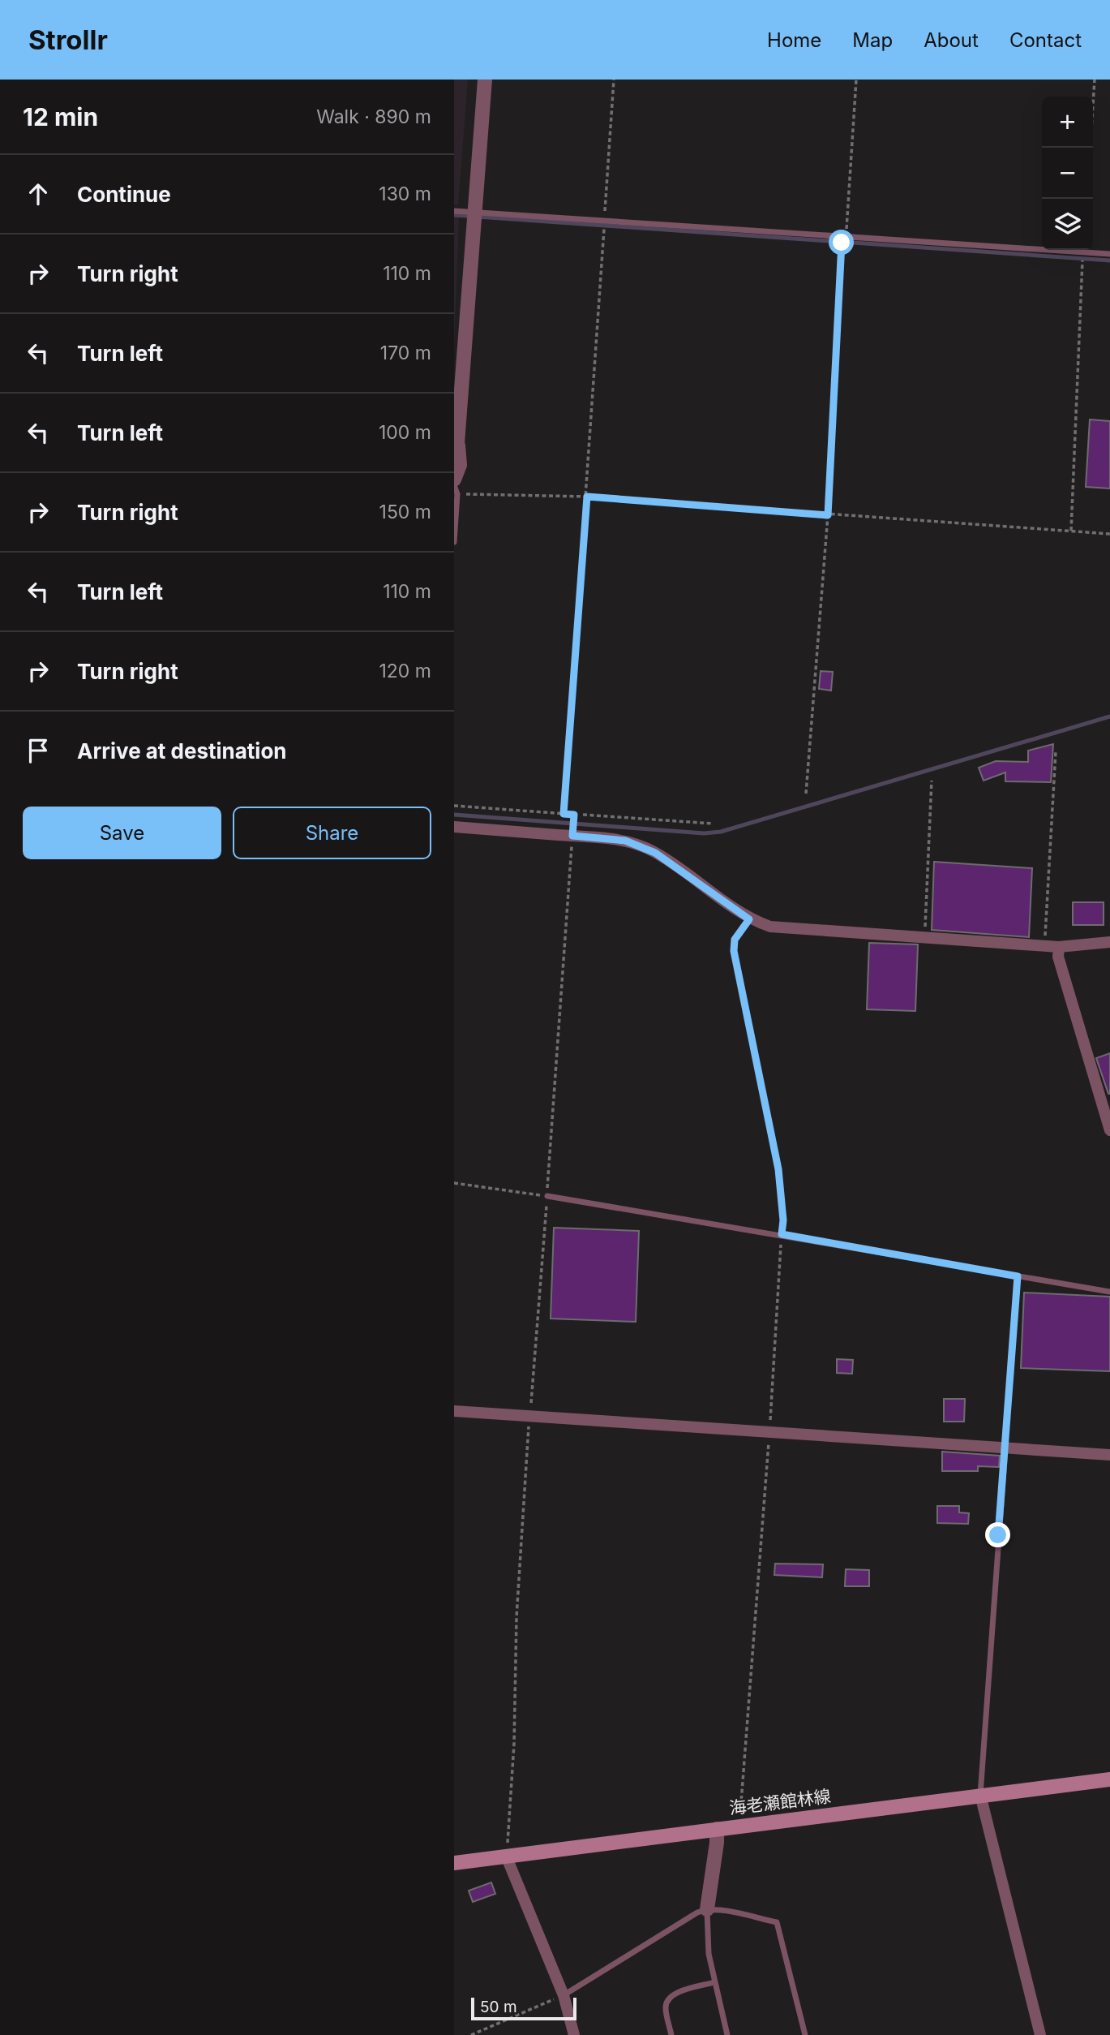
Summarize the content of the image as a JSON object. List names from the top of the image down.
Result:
{
  "streets": {
    "main road": ["海老瀬館林線"]
  },
  "scale_bar": "50 m",
  "page": {
    "header": "Strollr",
    "nav": [
      "Home",
      "Map",
      "About",
      "Contact"
    ],
    "heading": ["12 min", "Walk · 890 m"],
    "map_buttons": ["+", "−"],
    "list": [
      ["Continue", "130 m"],
      ["Turn right", "110 m"],
      ["Turn left", "170 m"],
      ["Turn left", "100 m"],
      ["Turn right", "150 m"],
      ["Turn left", "110 m"],
      ["Turn right", "120 m"],
      "Arrive at destination"
    ],
    "buttons": ["Save", "Share"],
    "scale": "50 m"
  }
}
